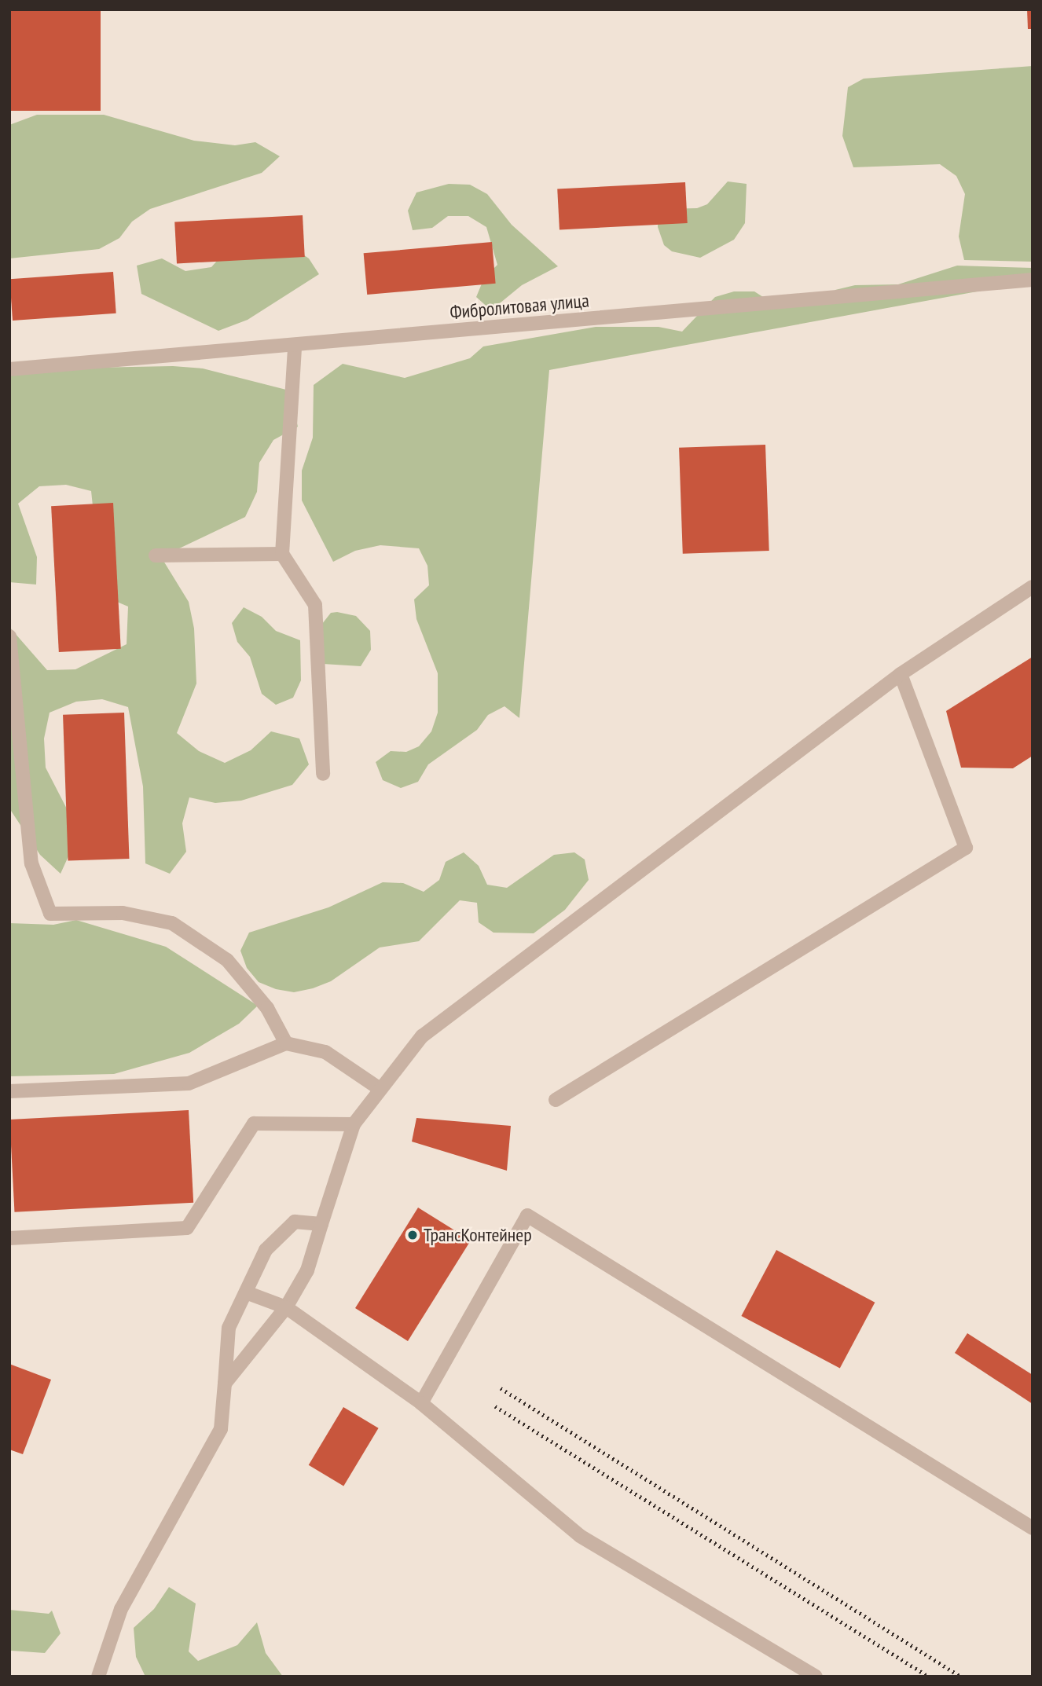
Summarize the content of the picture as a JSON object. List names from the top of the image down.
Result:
{
  "streets": {
    "street": ["Фибролитовая улица"]
  },
  "places": ["ТрансКонтейнер"]
}
